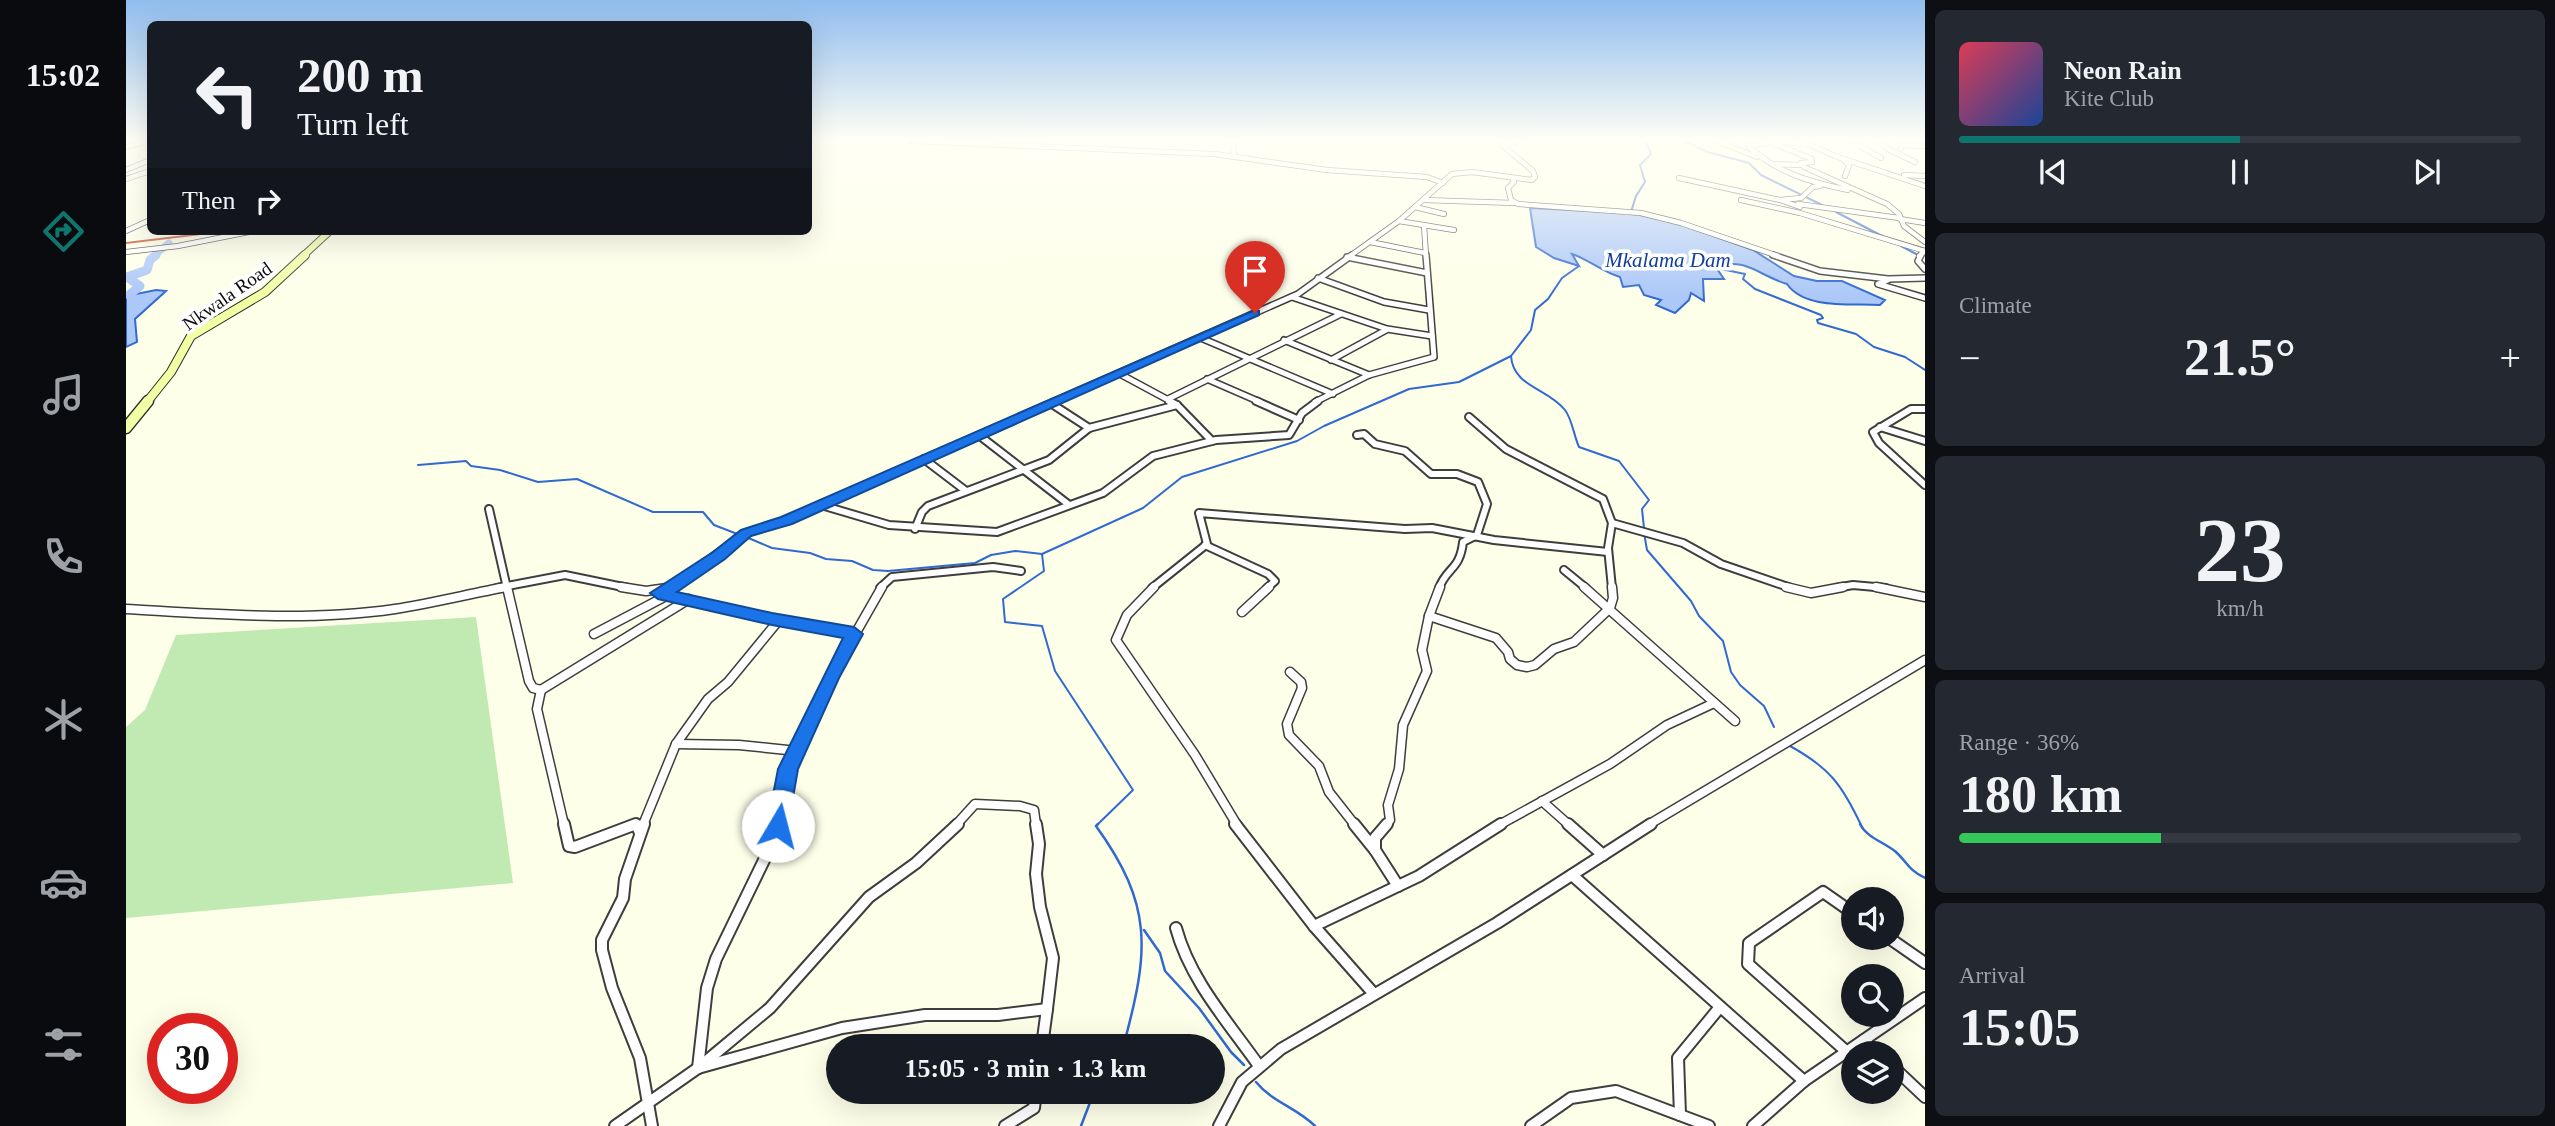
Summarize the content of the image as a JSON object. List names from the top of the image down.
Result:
{
  "streets": {
    "street": ["Nkwala Road"]
  },
  "water": ["Mkalama Dam"],
  "page": {
    "tabs": "15:02",
    "turn": ["200 m", "Turn left"],
    "song": ["Neon Rain", "Kite Club"],
    "then": "Then",
    "tile": [
      "Climate",
      ["23", "km/h"],
      ["Range · 36%", "180 km"],
      ["Arrival", "15:05"]
    ],
    "heat": ["−", "21.5°", "+"],
    "limit": "30",
    "trip": "15:05 · 3 min · 1.3 km"
  }
}
